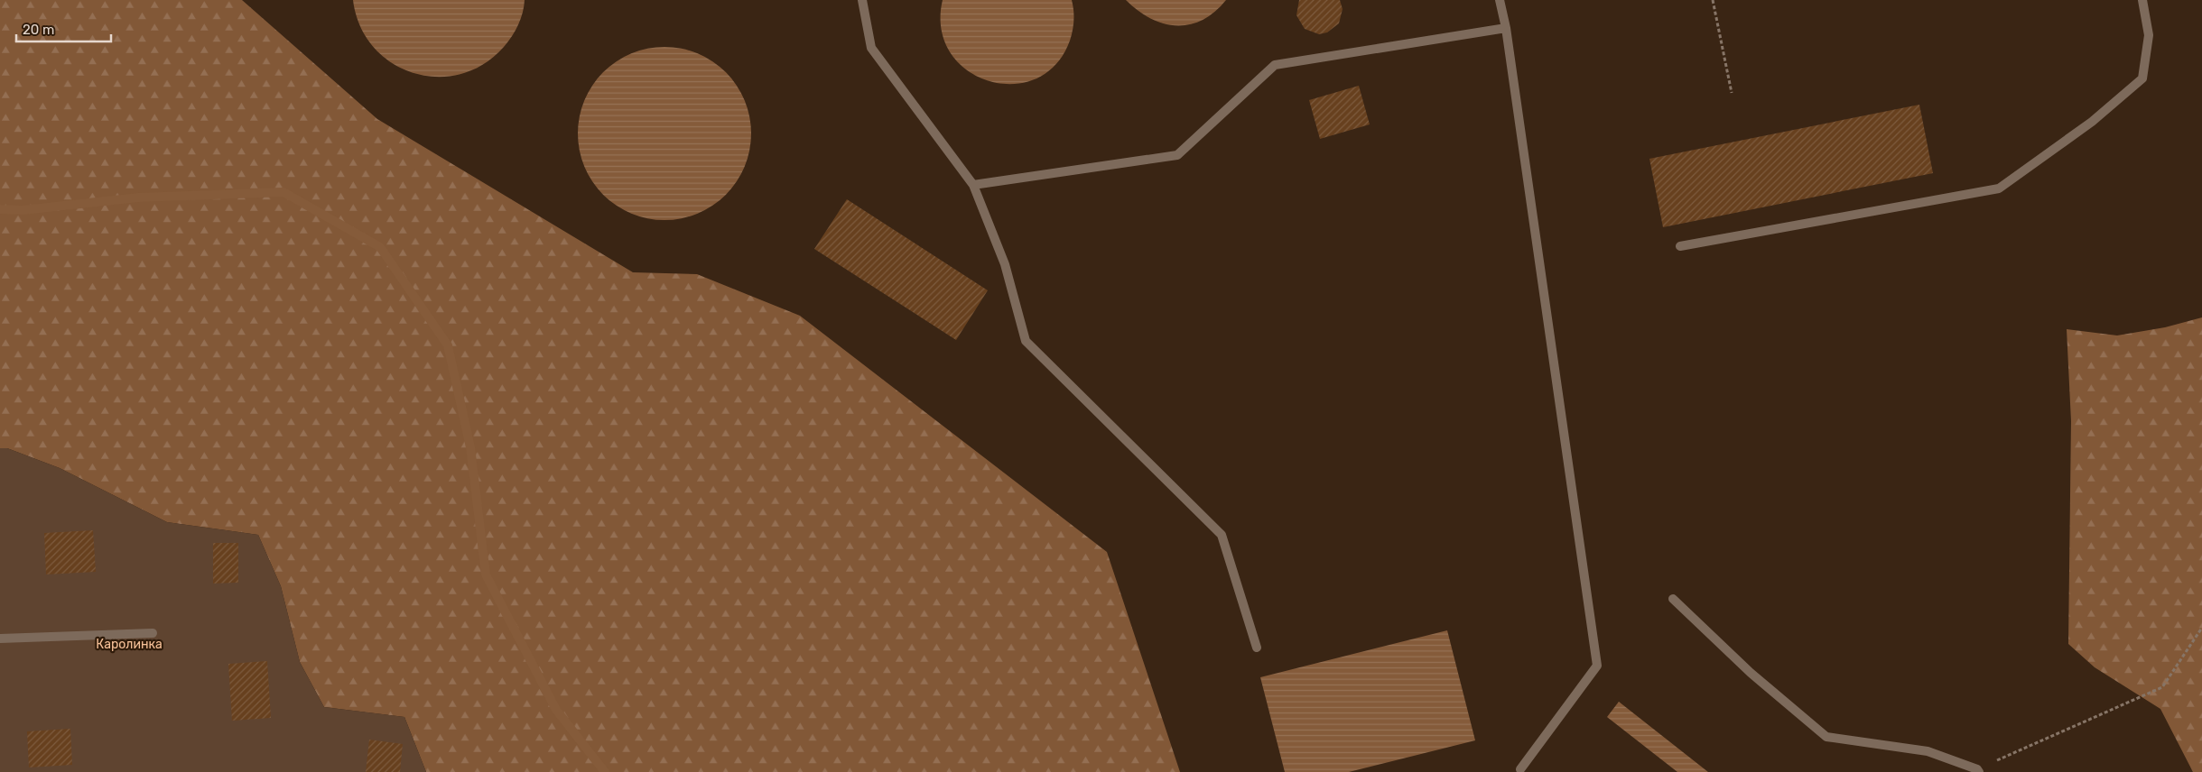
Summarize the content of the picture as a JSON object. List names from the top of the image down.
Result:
{
  "parks": ["Каролинка"],
  "scale_bar": "20 m"
}
